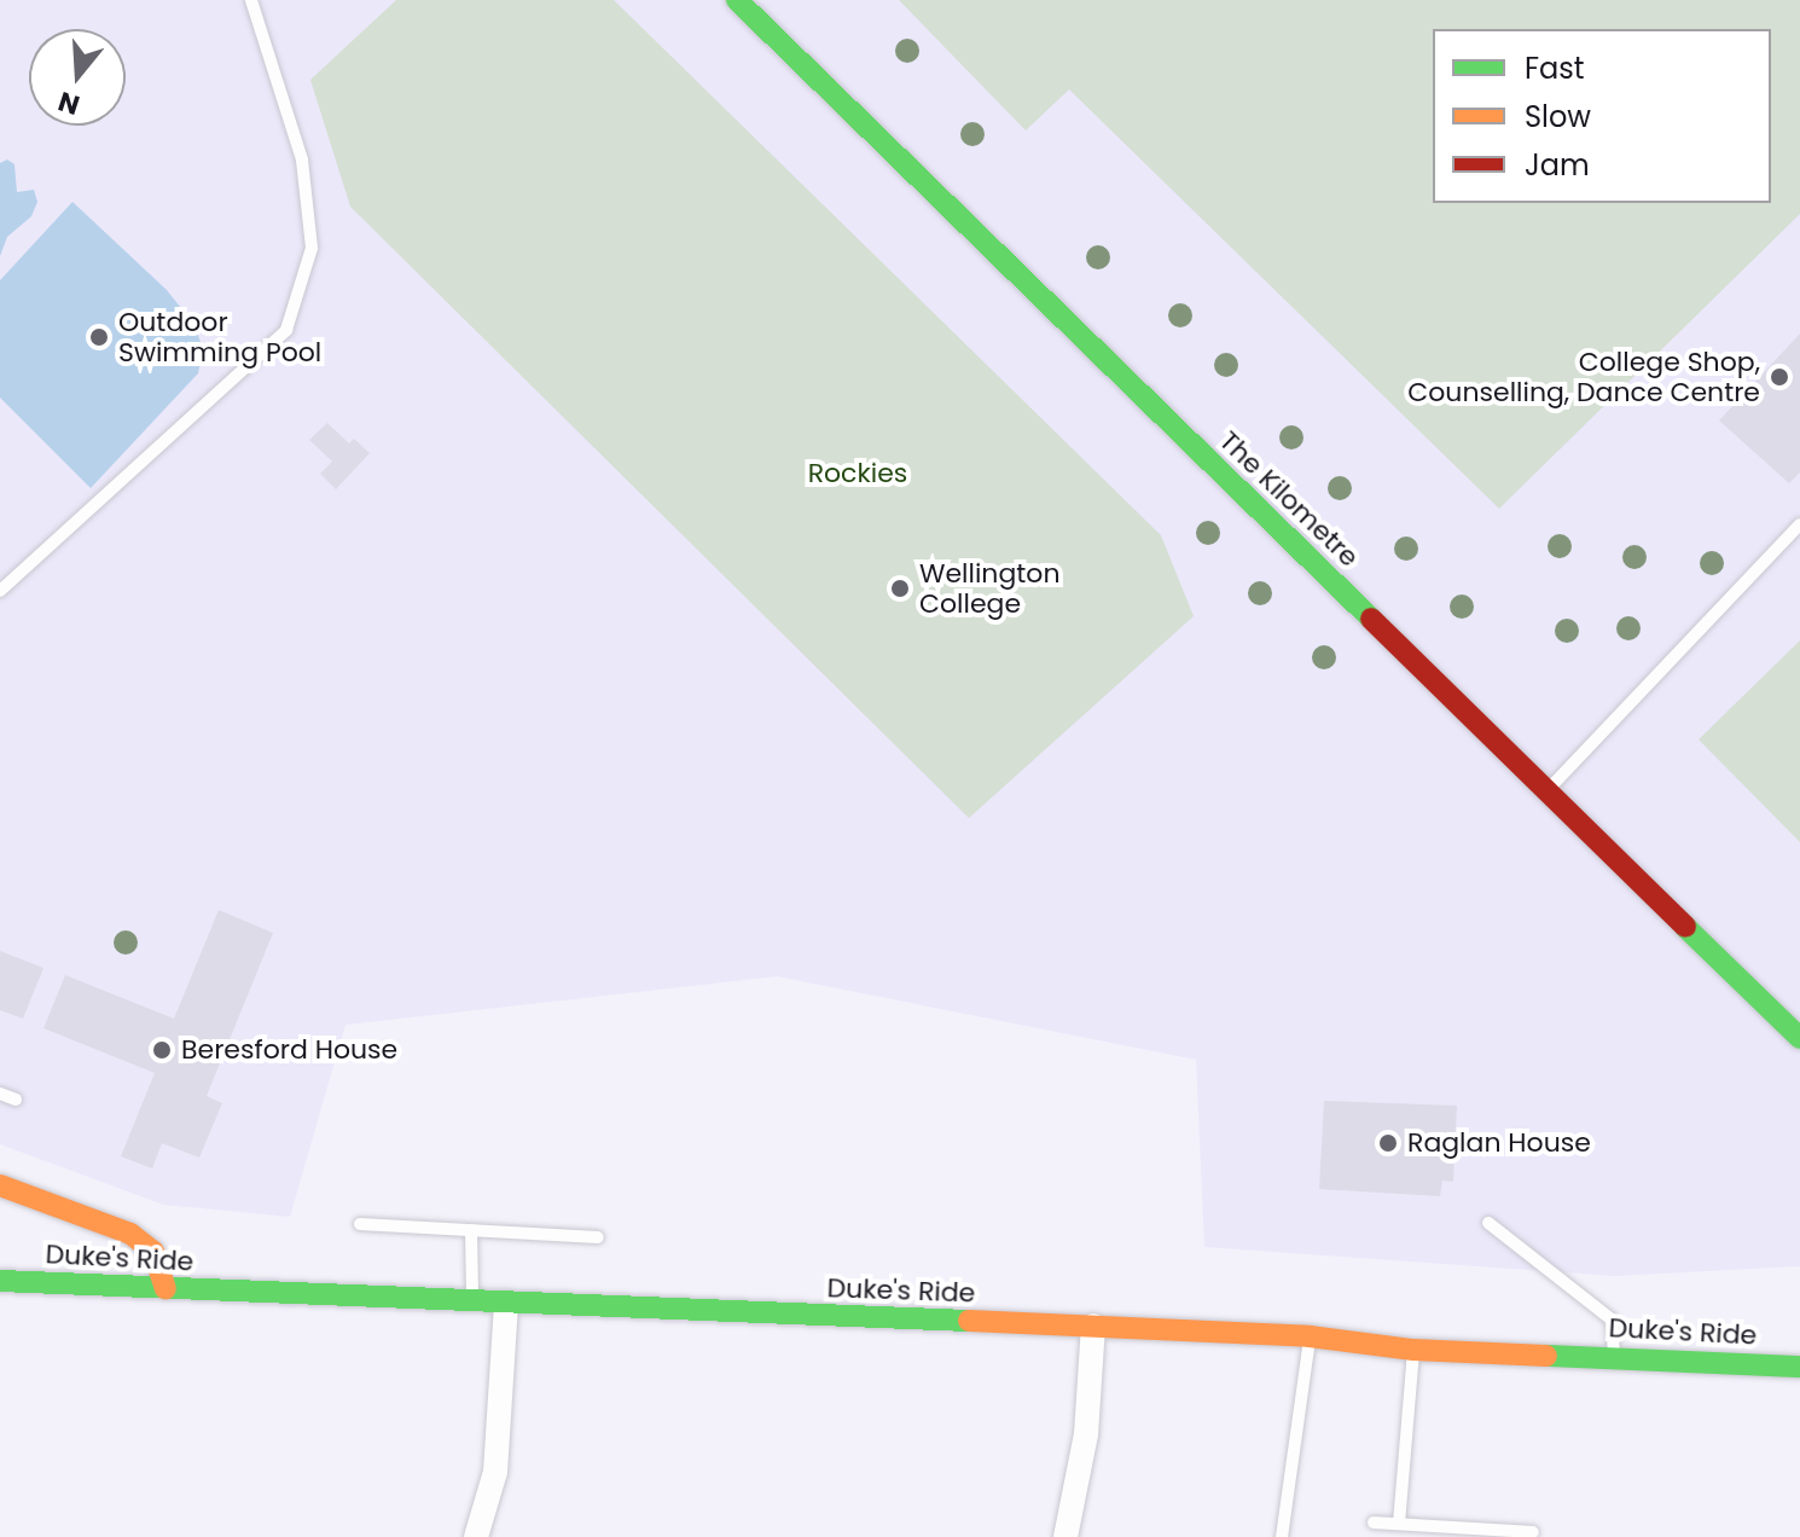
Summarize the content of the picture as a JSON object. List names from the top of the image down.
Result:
{
  "streets": {
    "main road": ["The Kilometre", "Duke's Ride"]
  },
  "parks": ["Rockies"],
  "places": [
    "Outdoor Swimming Pool",
    "College Shop, Counselling, Dance Centre",
    "Wellington College",
    "Beresford House",
    "Raglan House"
  ],
  "legend": ["Fast", "Slow", "Jam"],
  "north": "bottom"
}
